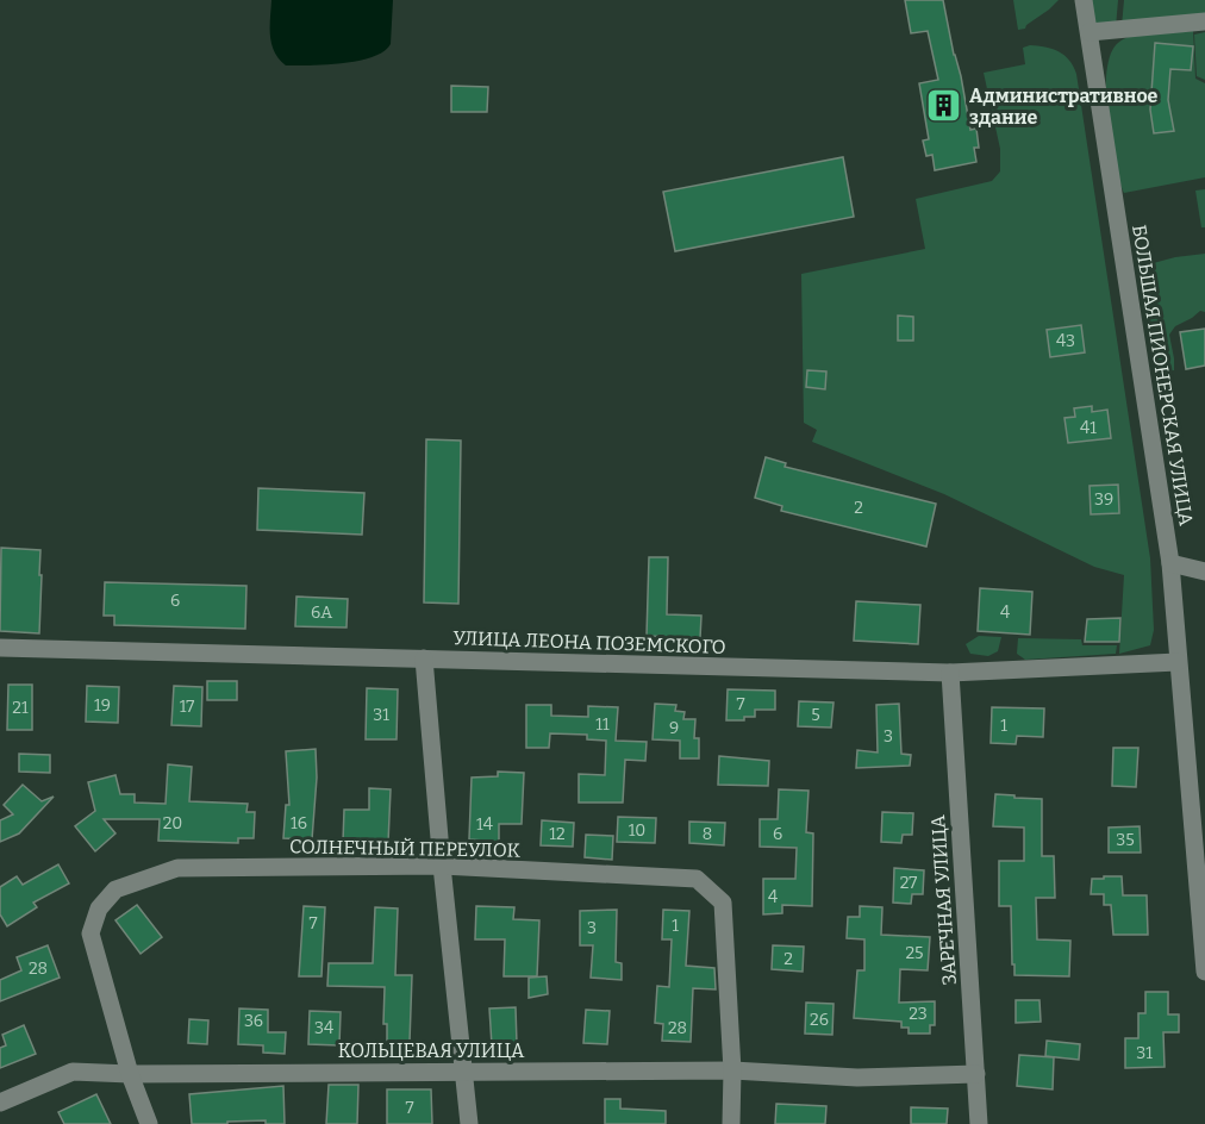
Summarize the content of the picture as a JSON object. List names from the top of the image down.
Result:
{
  "streets": {
    "street": [
      "БОЛЬШАЯ ПИОНЕРСКАЯ УЛИЦА",
      "УЛИЦА ЛЕОНА ПОЗЕМСКОГО",
      "СОЛНЕЧНЫЙ ПЕРЕУЛОК",
      "ЗАРЕЧНАЯ УЛИЦА",
      "КОЛЬЦЕВАЯ УЛИЦА"
    ]
  },
  "crossings": [
    ["БОЛЬШАЯ ПИОНЕРСКАЯ УЛИЦА", "УЛИЦА ЛЕОНА ПОЗЕМСКОГО"],
    ["УЛИЦА ЛЕОНА ПОЗЕМСКОГО", "ЗАРЕЧНАЯ УЛИЦА"],
    ["СОЛНЕЧНЫЙ ПЕРЕУЛОК", "КОЛЬЦЕВАЯ УЛИЦА"],
    ["ЗАРЕЧНАЯ УЛИЦА", "КОЛЬЦЕВАЯ УЛИЦА"]
  ],
  "places": {
    "building": ["Административное здание"]
  },
  "house_numbers": [
    "43",
    "41",
    "39",
    "2",
    "6",
    "6А",
    "4",
    "7",
    "19",
    "17",
    "21",
    "31",
    "5",
    "11",
    "1",
    "9",
    "3",
    "20",
    "16",
    "14",
    "10",
    "12",
    "8",
    "6",
    "35",
    "27",
    "4",
    "7",
    "1",
    "3",
    "25",
    "2",
    "28",
    "23",
    "26",
    "36",
    "34",
    "28",
    "31",
    "7"
  ]
}
